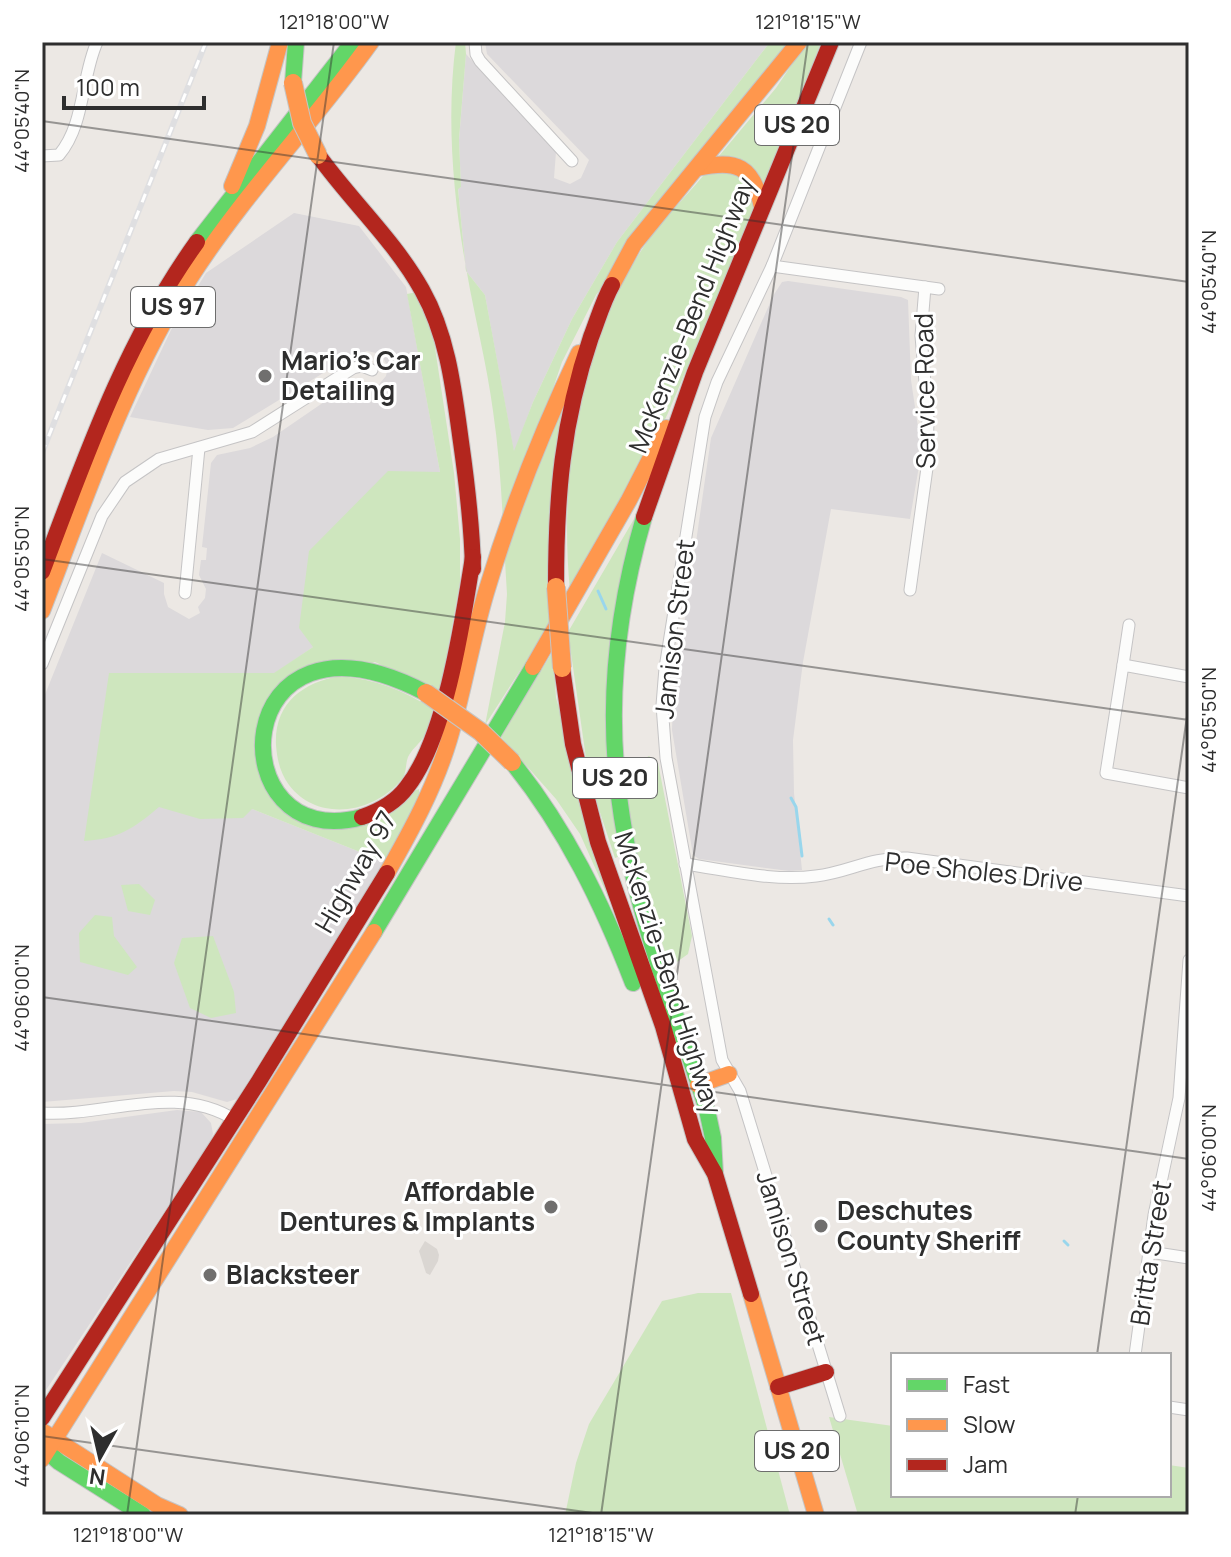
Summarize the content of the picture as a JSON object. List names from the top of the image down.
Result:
{
  "streets": {
    "main road": [
      "US 20",
      "US 97",
      "McKenzie-Bend Highway",
      "Highway 97"
    ],
    "street": [
      "Service Road",
      "Jamison Street",
      "Poe Sholes Drive",
      "Britta Street"
    ]
  },
  "crossings": [
    ["McKenzie-Bend Highway", "Highway 97"],
    ["Jamison Street", "Poe Sholes Drive"]
  ],
  "places": [
    "Mario's Car Detailing",
    "Affordable Dentures & Implants",
    "Deschutes County Sheriff",
    "Blacksteer"
  ],
  "legend": ["Fast", "Slow", "Jam"],
  "scale_bar": "100 m",
  "north": "bottom",
  "coordinates": [
    "121°18'00\"W",
    "121°18'15\"W",
    "44°05'40\"N",
    "44°05'50\"N",
    "44°06'00\"N",
    "44°06'10\"N"
  ]
}
